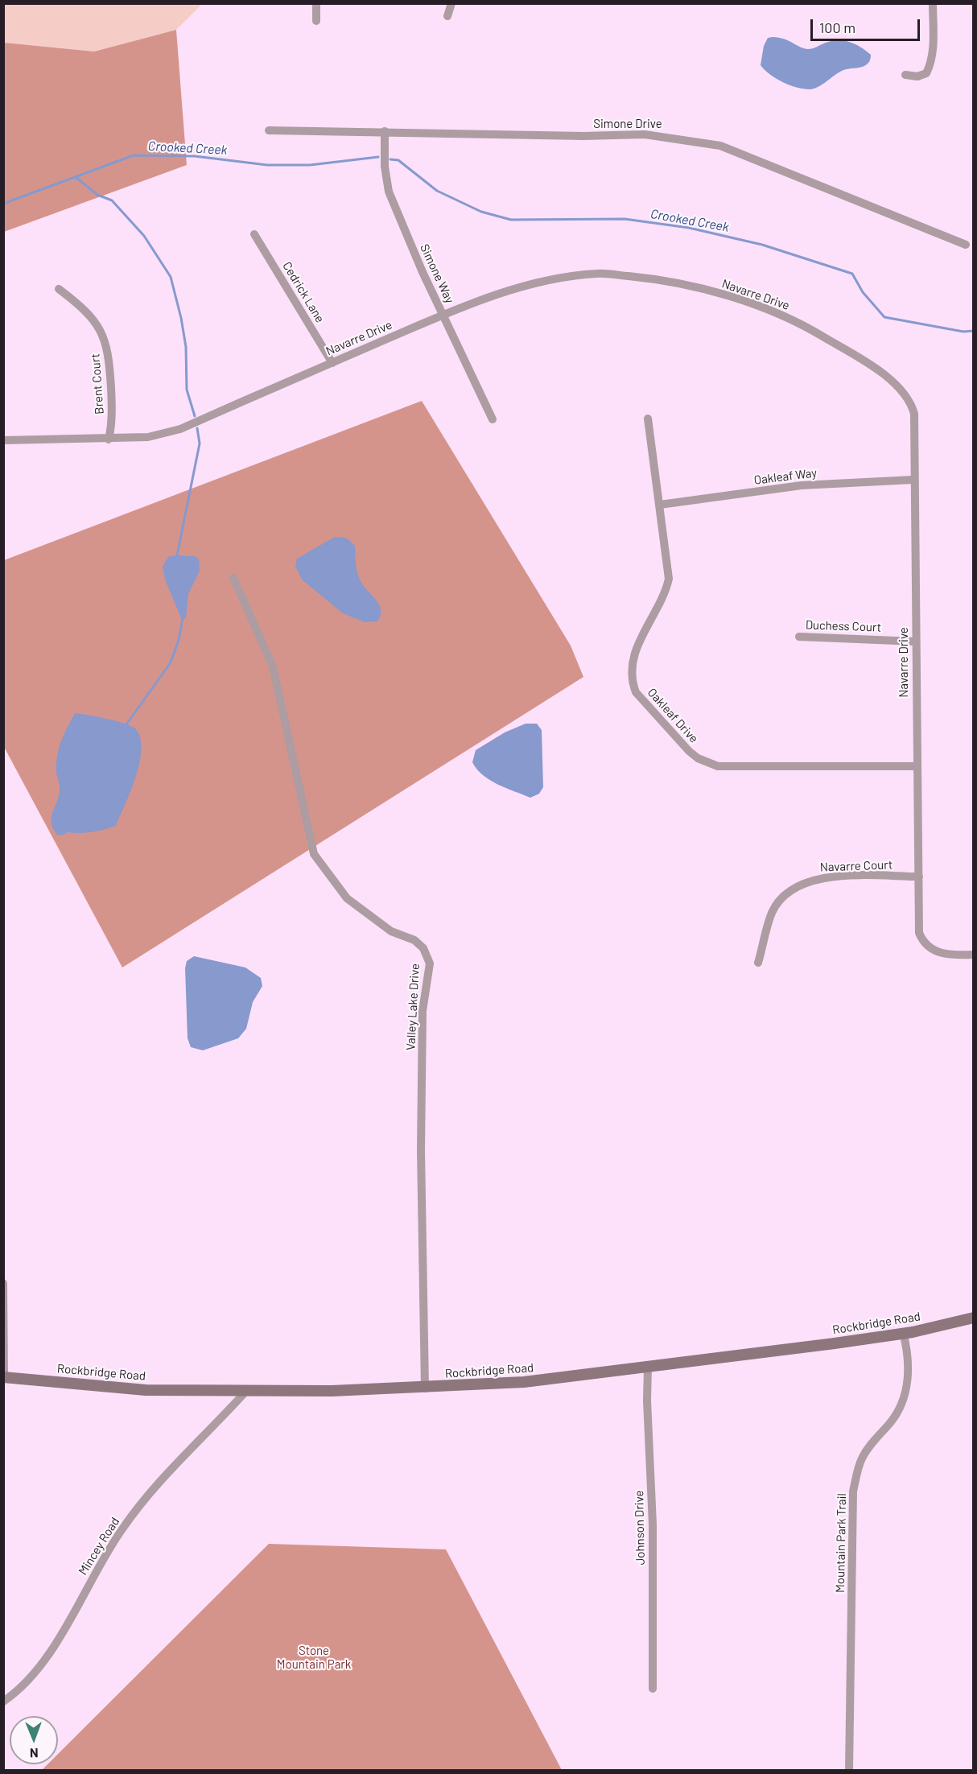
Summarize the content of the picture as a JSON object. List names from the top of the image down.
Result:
{
  "streets": {
    "main road": ["Rockbridge Road"],
    "street": [
      "Simone Drive",
      "Simone Way",
      "Cedrick Lane",
      "Navarre Drive",
      "Brent Court",
      "Oakleaf Way",
      "Duchess Court",
      "Oakleaf Drive",
      "Navarre Court",
      "Valley Lake Drive",
      "Johnson Drive",
      "Mountain Park Trail",
      "Mincey Road"
    ]
  },
  "crossings": [
    ["Simone Drive", "Simone Way"],
    ["Simone Way", "Navarre Drive"],
    ["Cedrick Lane", "Navarre Drive"],
    ["Navarre Drive", "Brent Court"],
    ["Navarre Drive", "Oakleaf Way"],
    ["Navarre Drive", "Duchess Court"],
    ["Navarre Drive", "Oakleaf Drive"],
    ["Navarre Drive", "Navarre Court"],
    ["Oakleaf Way", "Oakleaf Drive"],
    ["Valley Lake Drive", "Rockbridge Road"],
    ["Rockbridge Road", "Johnson Drive"],
    ["Rockbridge Road", "Mountain Park Trail"],
    ["Rockbridge Road", "Mincey Road"]
  ],
  "water": ["Crooked Creek"],
  "parks": ["Stone Mountain Park"],
  "scale_bar": "100 m",
  "north": "bottom"
}
